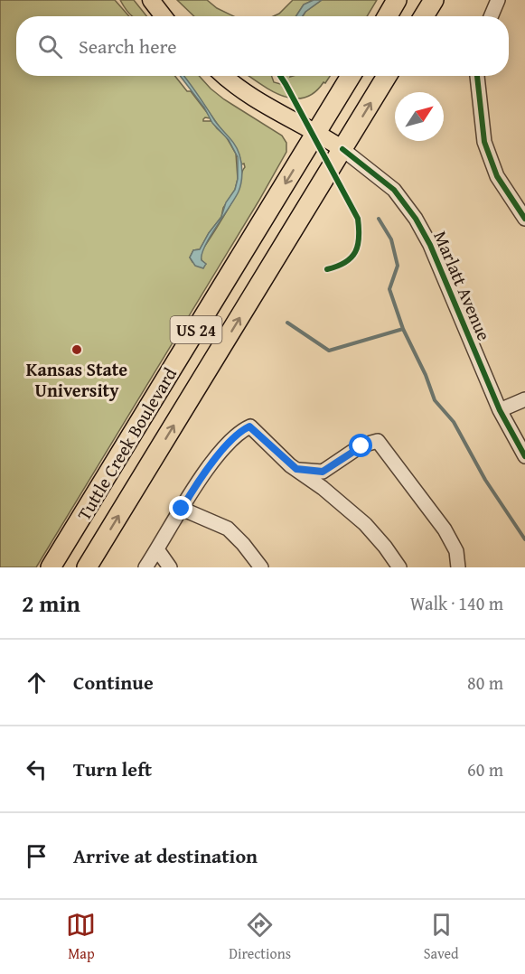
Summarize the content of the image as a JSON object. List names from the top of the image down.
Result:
{
  "streets": {
    "highway": ["US 24", "Tuttle Creek Boulevard"],
    "main road": ["Marlatt Avenue"]
  },
  "crossings": [
    ["Marlatt Avenue", "Tuttle Creek Boulevard"]
  ],
  "places": ["Kansas State University"],
  "north": "top right",
  "page": {
    "search": "Search here",
    "heading": ["2 min", "Walk · 140 m"],
    "list": [
      ["Continue", "80 m"],
      ["Turn left", "60 m"],
      "Arrive at destination"
    ],
    "nav": ["Map", "Directions", "Saved"]
  }
}
